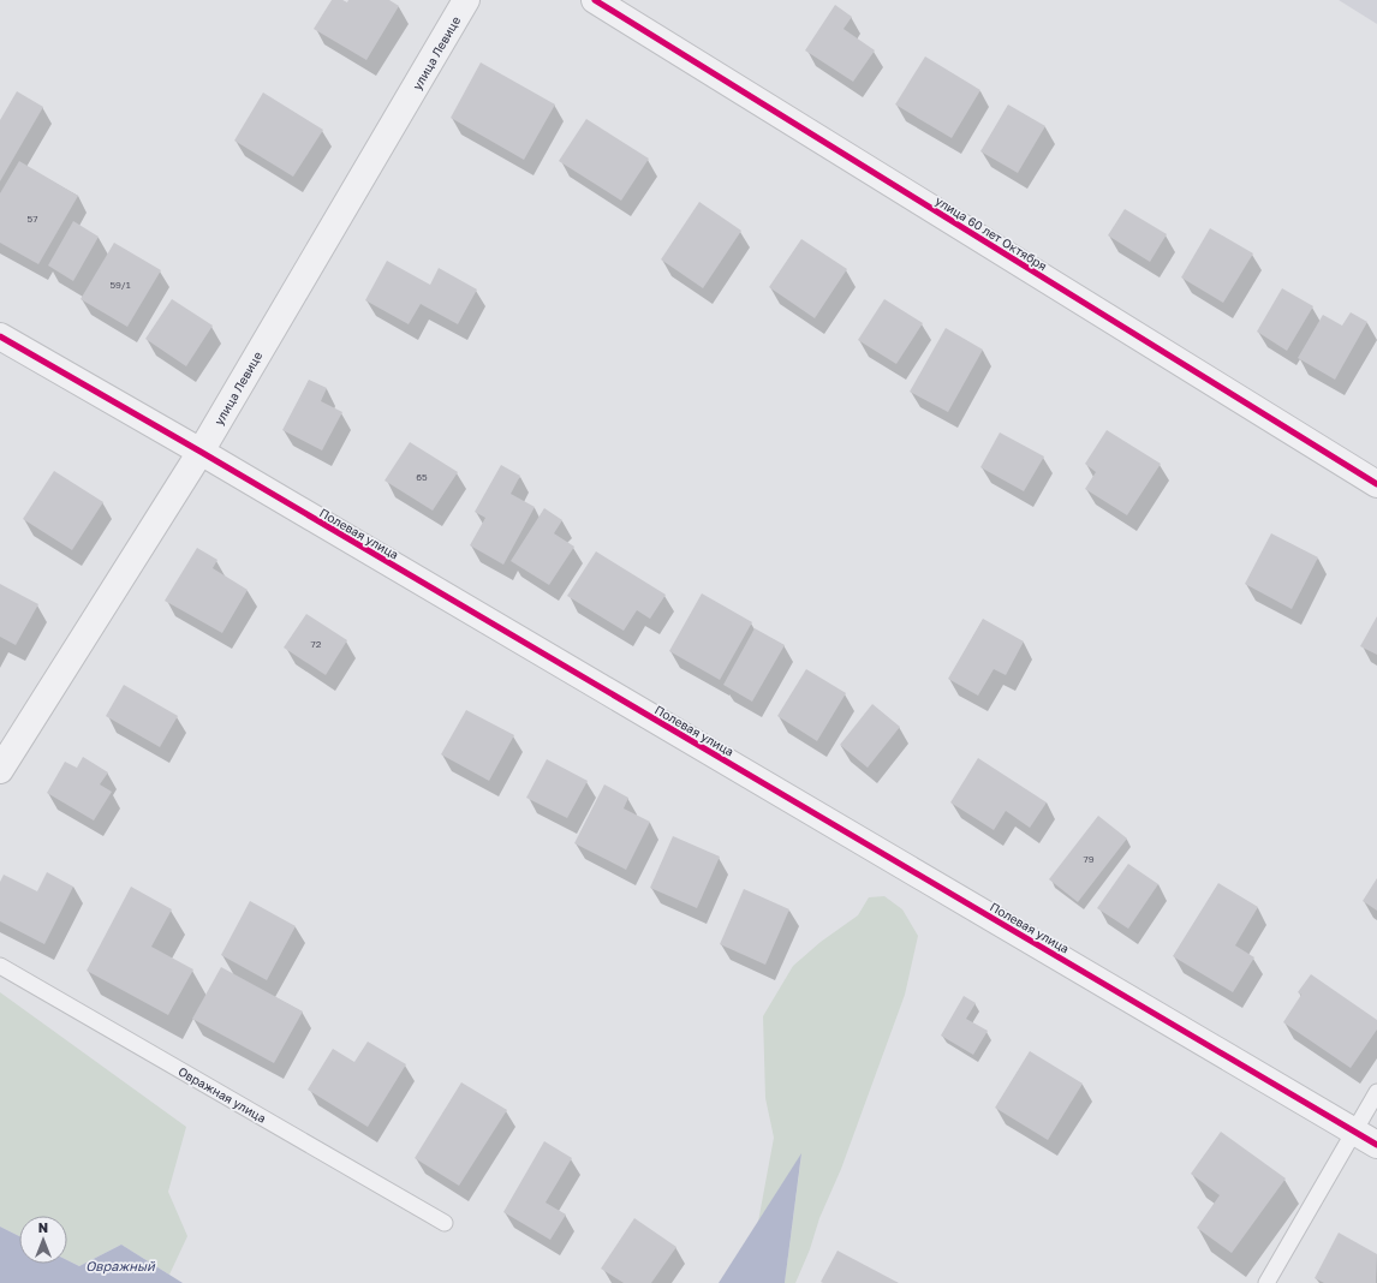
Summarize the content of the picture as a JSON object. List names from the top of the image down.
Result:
{
  "streets": {
    "street": ["улица Левице", "улица 60 лет Октября", "Полевая улица"],
    "lane": ["Овражная улица"]
  },
  "crossings": [
    ["улица Левице", "Полевая улица"]
  ],
  "water": ["Овражный"],
  "house_numbers": [
    "57",
    "59/1",
    "65",
    "72",
    "79"
  ],
  "north": "top"
}
